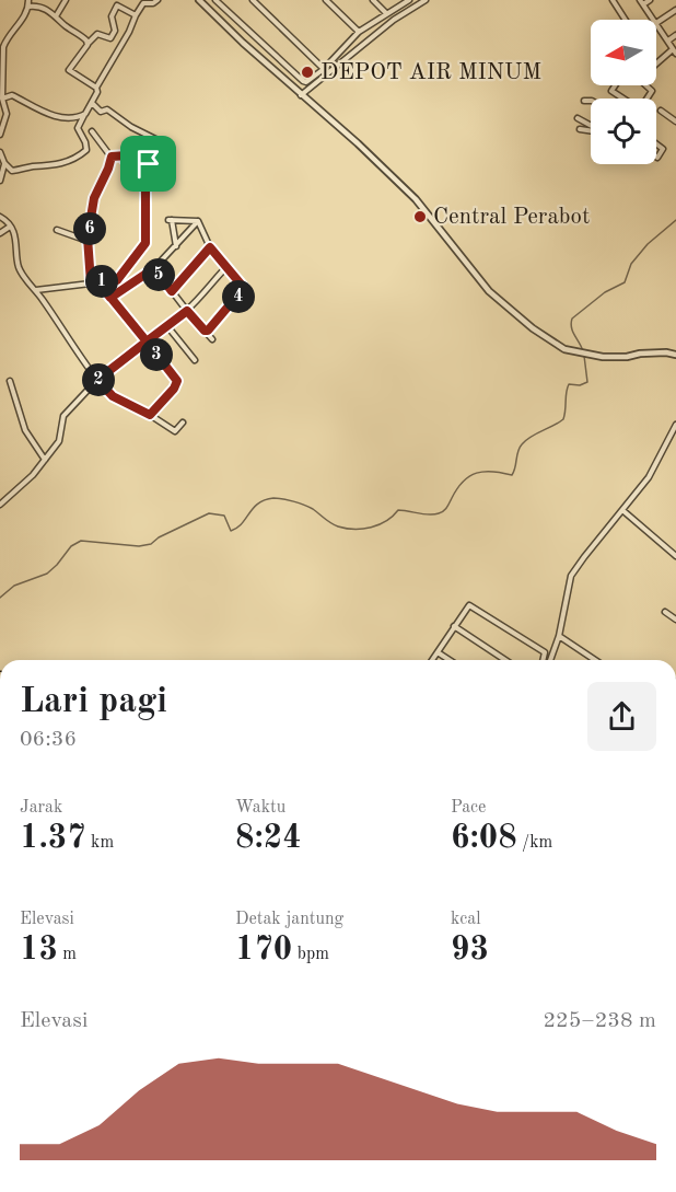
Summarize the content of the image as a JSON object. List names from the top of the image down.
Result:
{
  "places": ["DEPOT AIR MINUM", "Central Perabot"],
  "north": "left",
  "page": {
    "pins": [
      "6",
      "5",
      "1",
      "4",
      "3",
      "2"
    ],
    "heading": ["Lari pagi", "06:36"],
    "stats": [
      ["Jarak", "1.37 km"],
      ["Waktu", "8:24"],
      ["Pace", "6:08 /km"],
      ["Elevasi", "13 m"],
      ["Detak jantung", "170 bpm"],
      ["kcal", "93"]
    ],
    "chart": ["Elevasi", "225–238 m"]
  }
}
